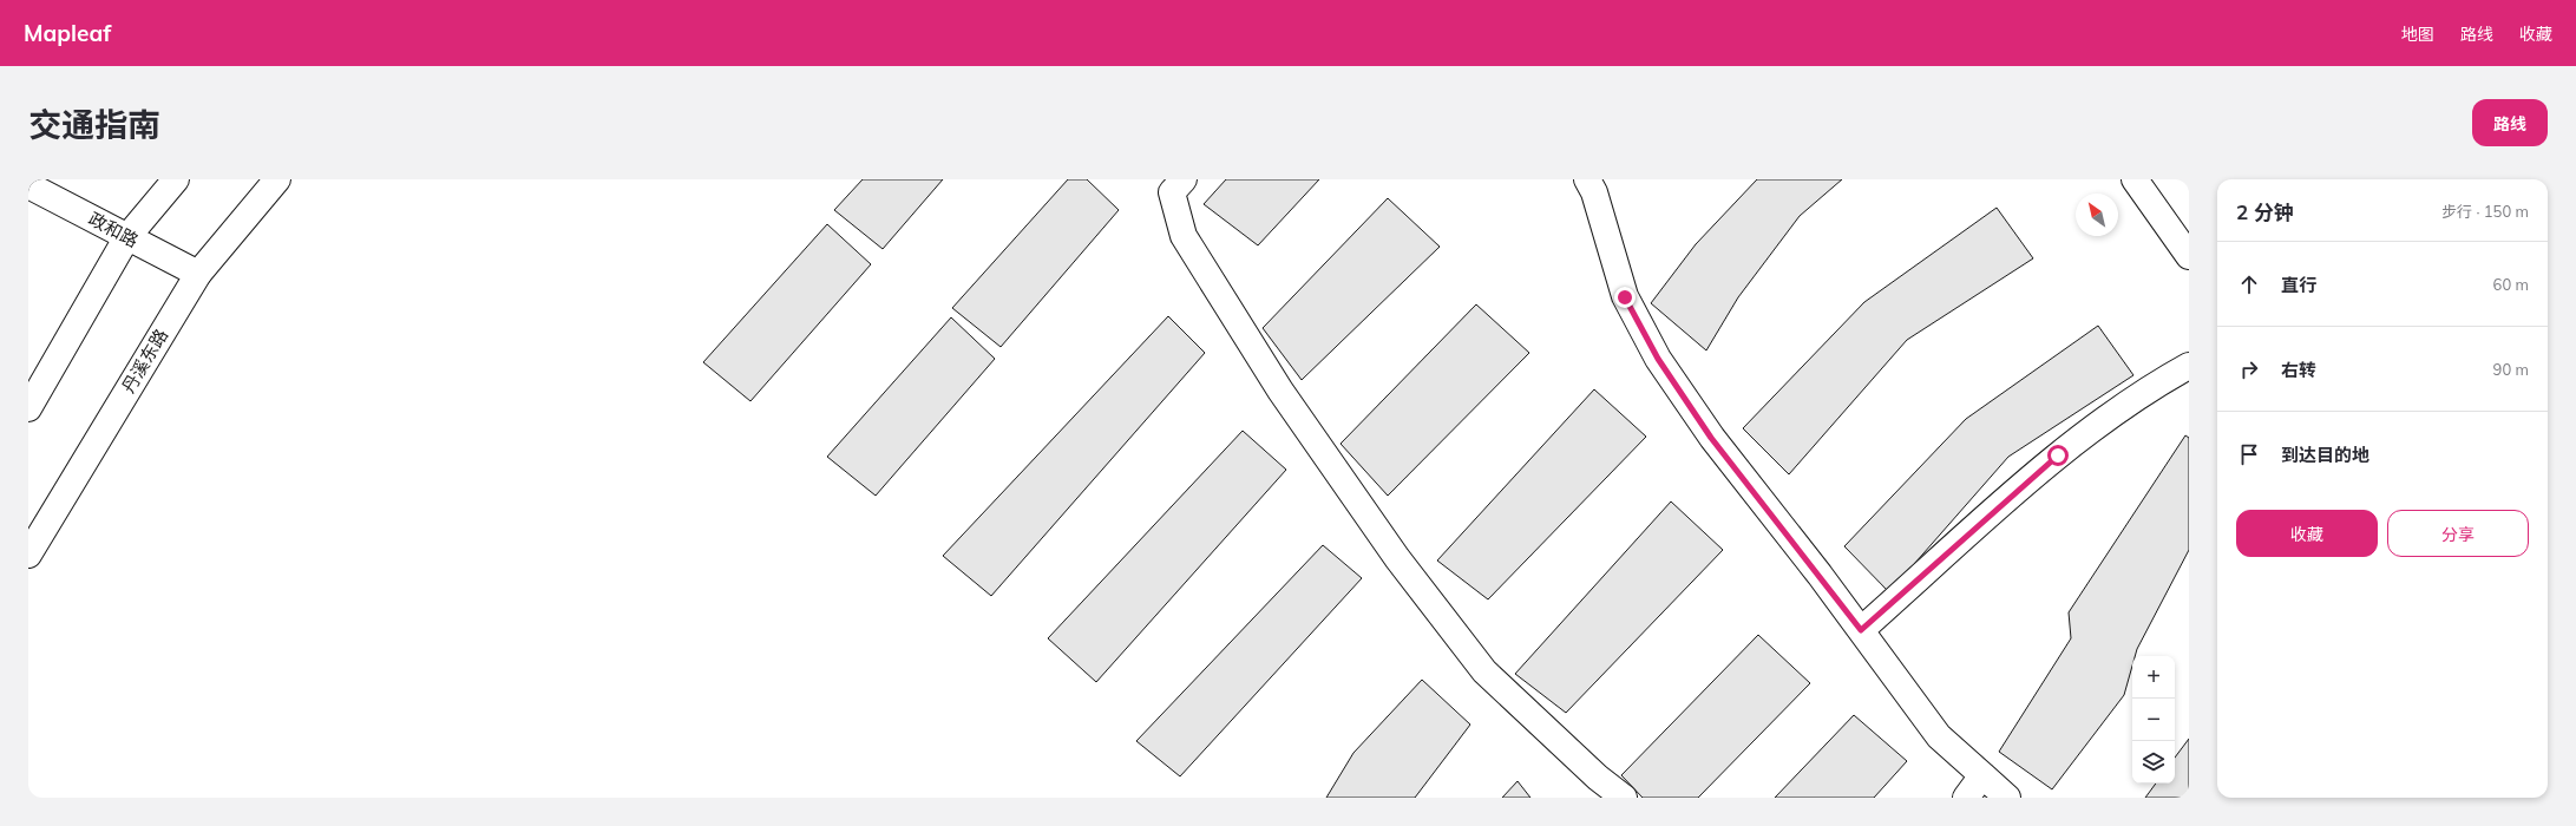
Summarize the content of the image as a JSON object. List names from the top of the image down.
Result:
{
  "streets": {
    "street": ["政和路", "丹溪东路"]
  },
  "crossings": [
    ["政和路", "丹溪东路"]
  ],
  "north": "top left",
  "page": {
    "header": "Mapleaf",
    "nav": ["地图", "路线", "收藏"],
    "title": "交通指南",
    "buttons": [
      "路线",
      ["收藏", "分享"]
    ],
    "heading": ["2 分钟", "步行 · 150 m"],
    "list": [
      ["直行", "60 m"],
      ["右转", "90 m"],
      "到达目的地"
    ],
    "map_buttons": ["+", "−"]
  }
}
